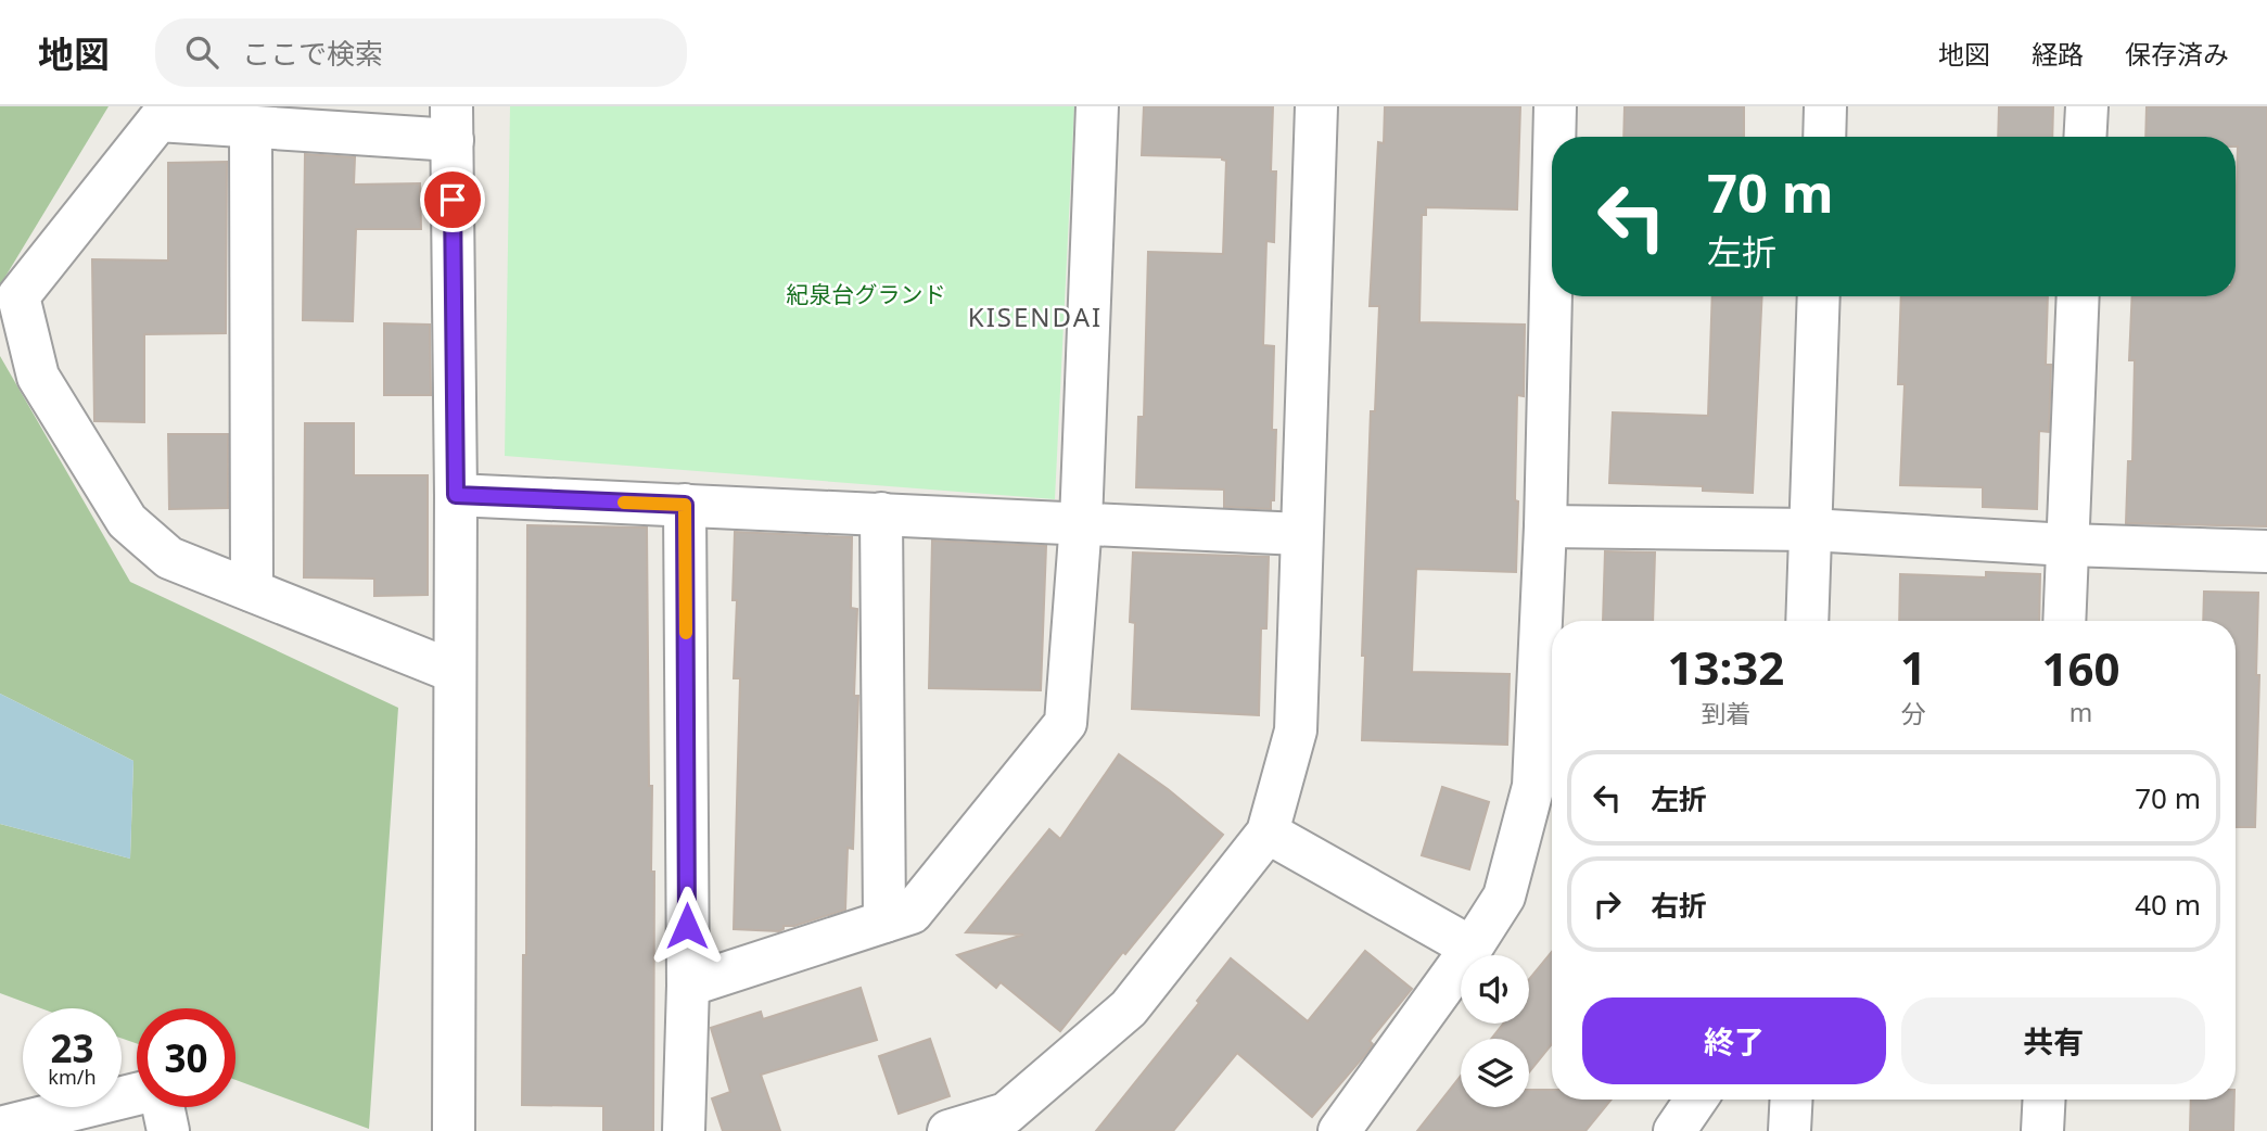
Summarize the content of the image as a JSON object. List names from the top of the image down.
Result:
{
  "districts": ["KISENDAI"],
  "parks": ["紀泉台グランド"],
  "page": {
    "header": "地図",
    "search": "ここで検索",
    "nav": ["地図", "経路", "保存済み"],
    "turn": ["70 m", "左折"],
    "eta": [
      "13:32",
      "到着",
      "1",
      "分",
      "160",
      "m"
    ],
    "list": [
      {
        "name": "左折",
        "value": "70 m"
      },
      {
        "name": "右折",
        "value": "40 m"
      }
    ],
    "buttons": ["終了", "共有"],
    "speed": "23 km/h",
    "limit": "30"
  }
}
